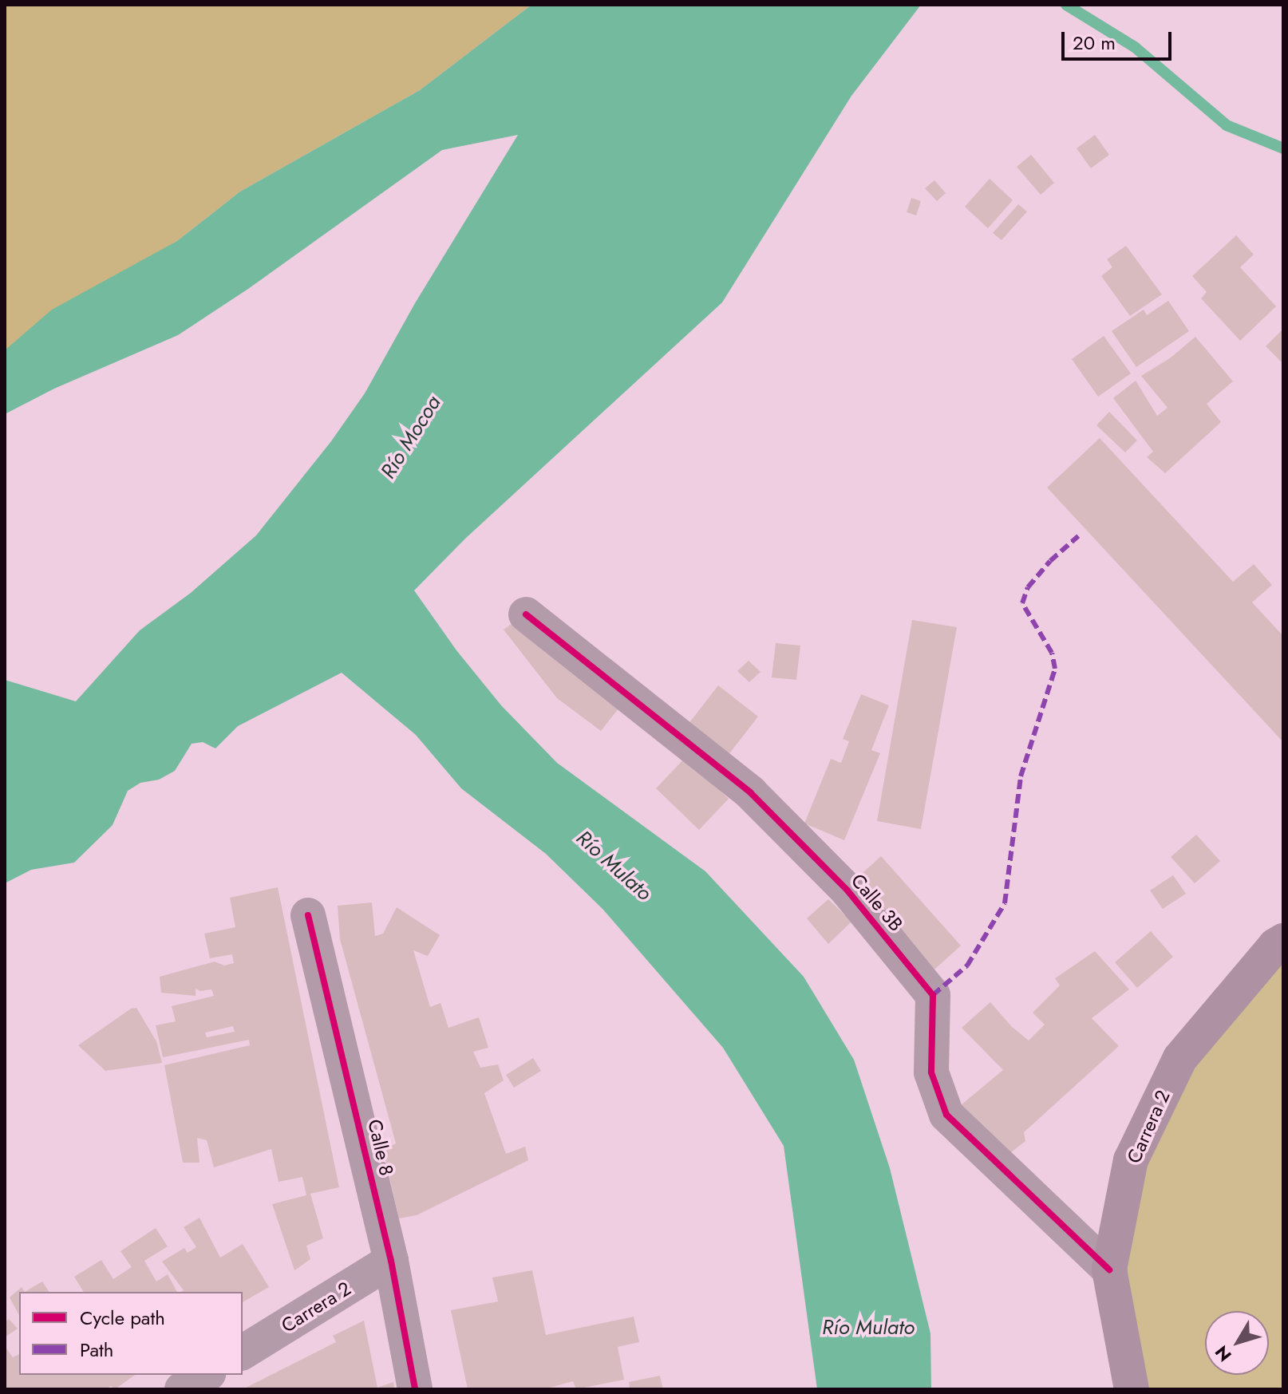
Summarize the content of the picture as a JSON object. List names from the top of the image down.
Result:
{
  "streets": {
    "main road": ["Carrera 2"],
    "street": ["Calle 3B", "Calle 8"]
  },
  "crossings": [
    ["Calle 3B", "Carrera 2"],
    ["Carrera 2", "Calle 8"]
  ],
  "water": ["Río Mocoa", "Río Mulato"],
  "legend": ["Cycle path", "Path"],
  "scale_bar": "20 m",
  "north": "bottom left"
}
